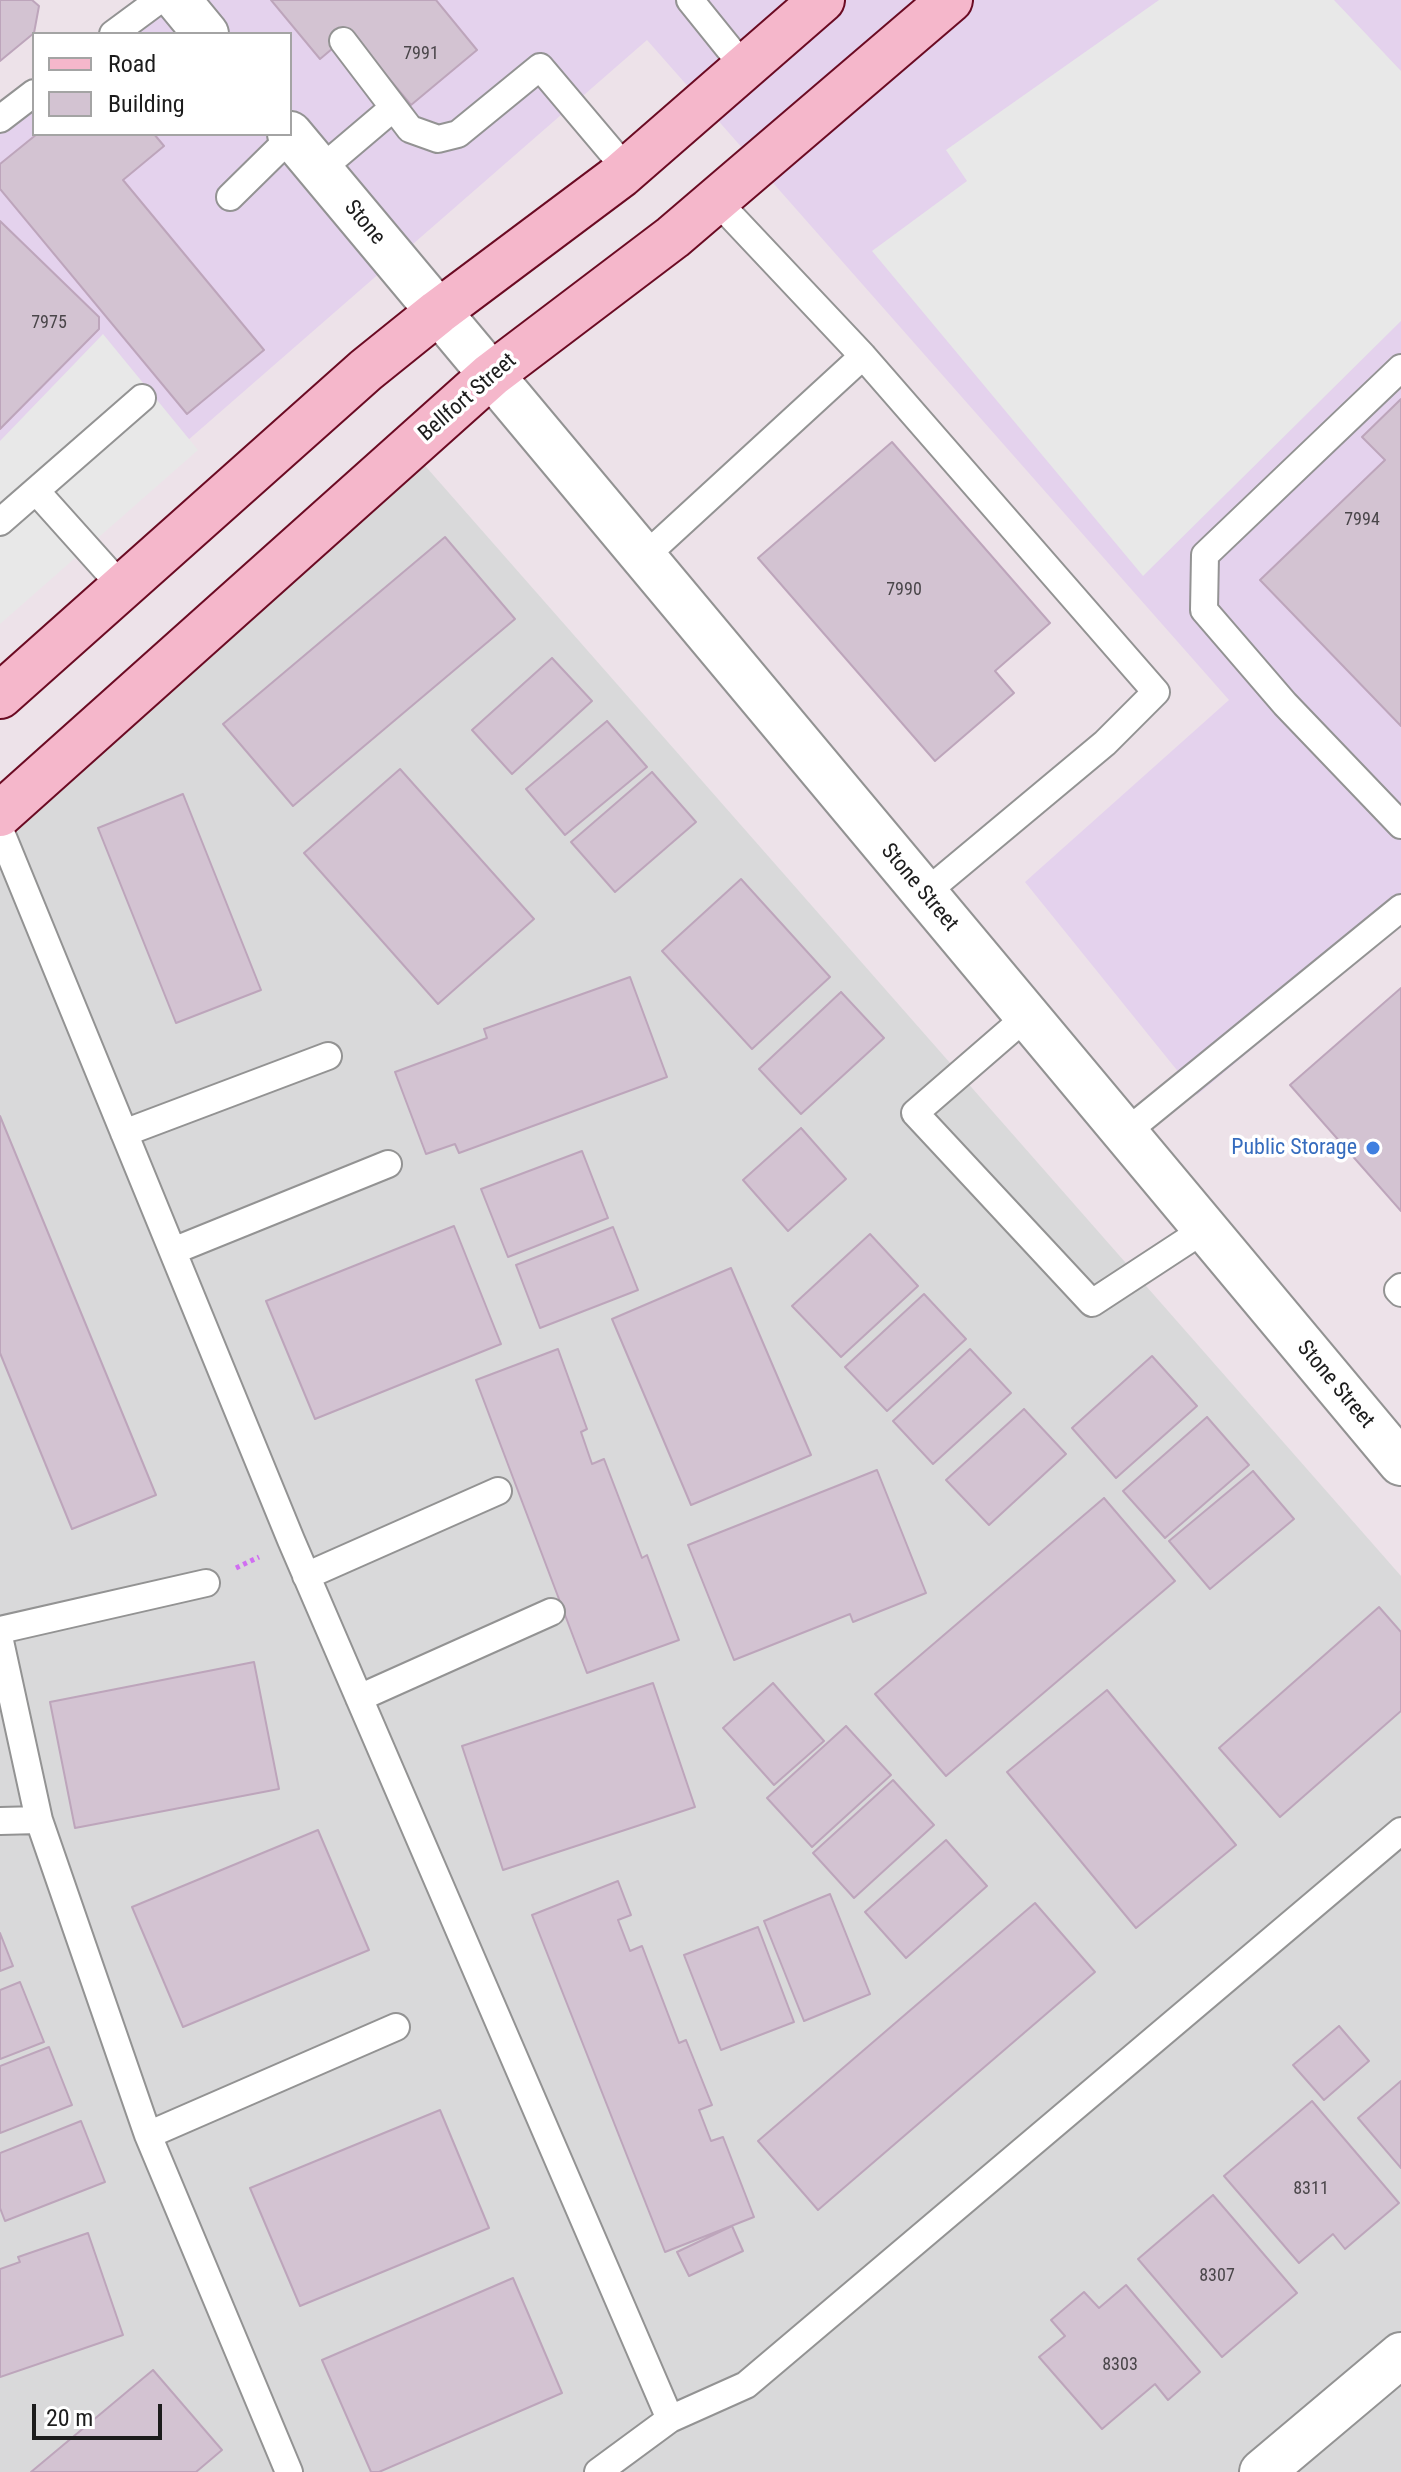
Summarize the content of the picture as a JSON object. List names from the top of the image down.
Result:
{
  "streets": {
    "main road": ["Bellfort Street"],
    "street": ["Stone", "Stone Street"]
  },
  "crossings": [
    ["Stone", "Stone Street"],
    ["Bellfort Street", "Stone Street"]
  ],
  "places": ["Public Storage"],
  "house_numbers": [
    "7991",
    "7975",
    "7994",
    "7990",
    "8311",
    "8307",
    "8303"
  ],
  "legend": ["Road", "Building"],
  "scale_bar": "20 m"
}
